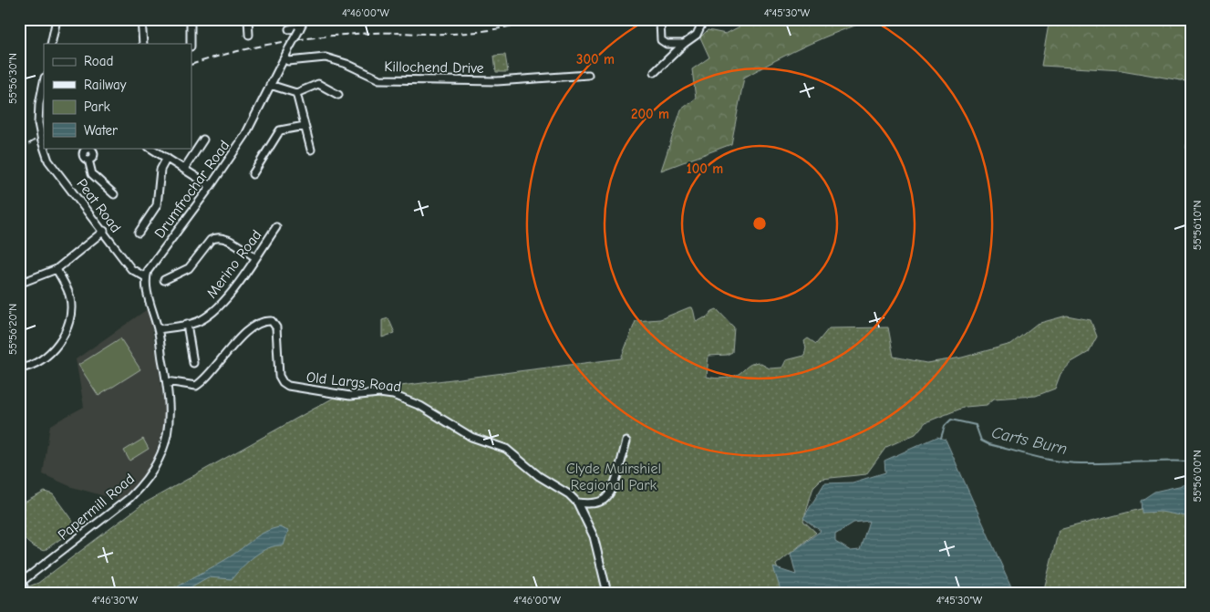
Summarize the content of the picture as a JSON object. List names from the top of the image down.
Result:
{
  "streets": {
    "street": [
      "Killochend Drive",
      "Drumfrochar Road",
      "Peat Road",
      "Merino Road",
      "Old Largs Road",
      "Papermill Road"
    ]
  },
  "crossings": [
    ["Killochend Drive", "Drumfrochar Road"],
    ["Drumfrochar Road", "Peat Road"],
    ["Old Largs Road", "Papermill Road"]
  ],
  "water": ["Carts Burn"],
  "parks": ["Clyde Muirshiel Regional Park"],
  "legend": [
    "Road",
    "Railway",
    "Park",
    "Water"
  ],
  "coordinates": [
    "4°46'00\"W",
    "4°45'30\"W",
    "55°56'30\"N",
    "55°56'10\"N",
    "55°56'20\"N",
    "55°56'00\"N",
    "4°46'30\"W"
  ],
  "rings": ["300 m", "200 m", "100 m"]
}
